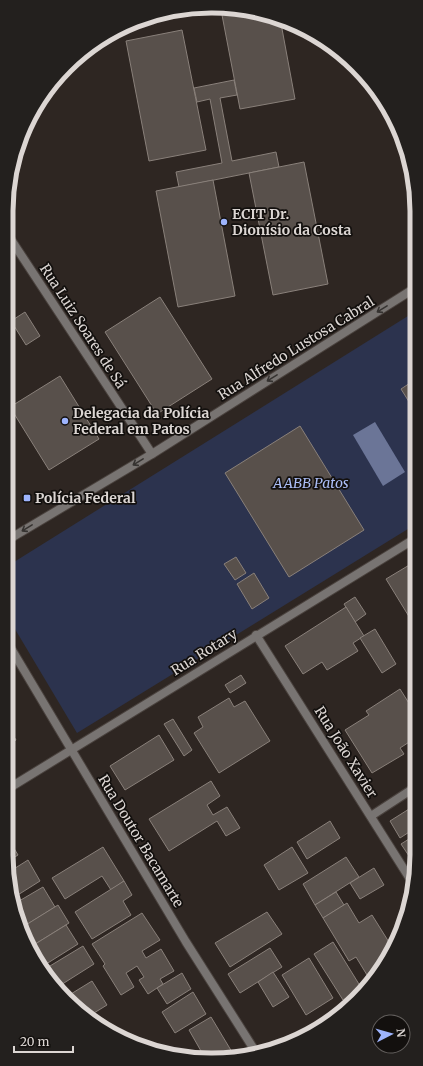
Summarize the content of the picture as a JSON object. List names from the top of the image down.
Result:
{
  "streets": {
    "street": [
      "Rua Luiz Soares de Sá",
      "Rua Alfredo Lustosa Cabral",
      "Rua Rotary",
      "Rua João Xavier",
      "Rua Doutor Bacamarte"
    ]
  },
  "crossings": [
    ["Rua Luiz Soares de Sá", "Rua Alfredo Lustosa Cabral"],
    ["Rua Rotary", "Rua João Xavier"],
    ["Rua Rotary", "Rua Doutor Bacamarte"]
  ],
  "one_way": ["Rua Alfredo Lustosa Cabral"],
  "parks": ["AABB Patos"],
  "places": {
    "other": ["ECIT Dr. Dionísio da Costa", "Delegacia da Polícia Federal em Patos"],
    "transit": ["Polícia Federal"]
  },
  "scale_bar": "20 m",
  "north": "right"
}
